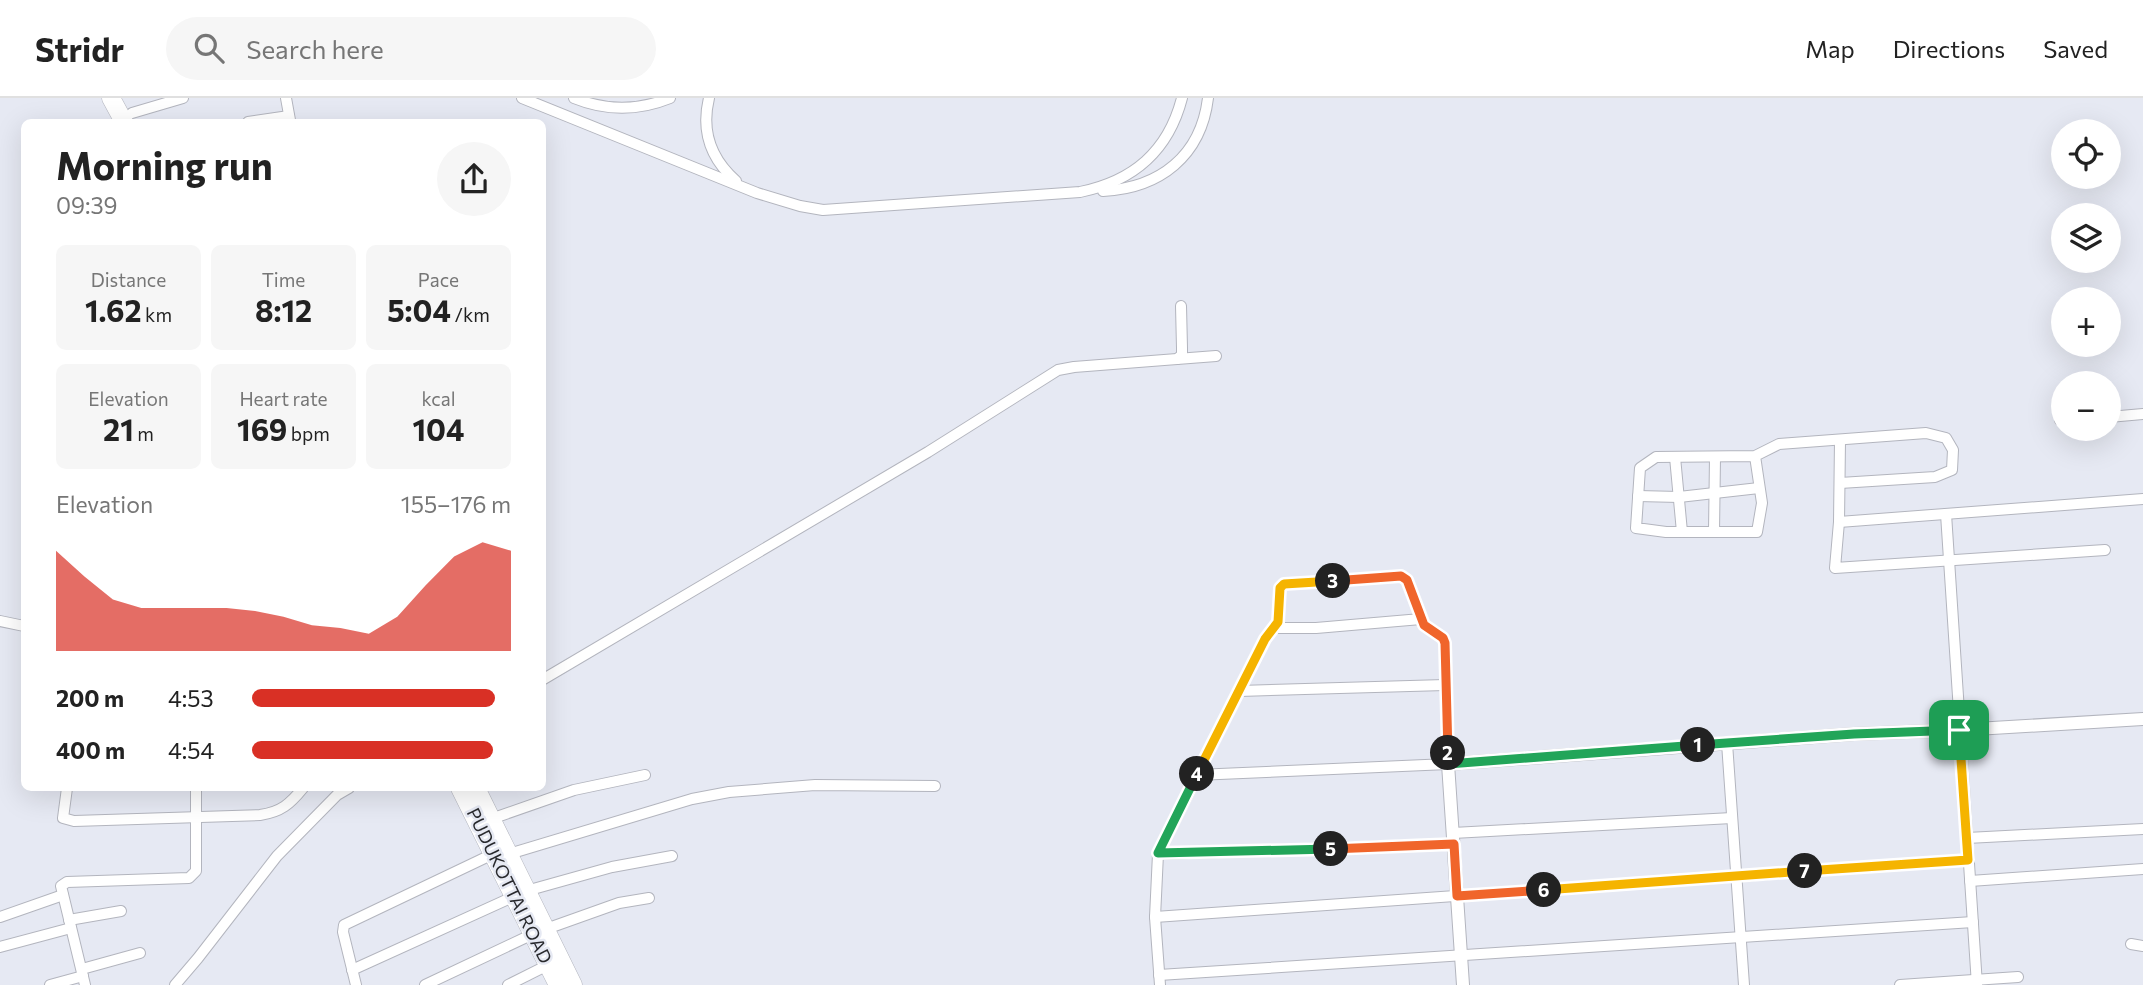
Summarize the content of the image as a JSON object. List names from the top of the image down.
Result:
{
  "streets": {
    "highway": ["PUDUKOTTAI ROAD"]
  },
  "page": {
    "header": "Stridr",
    "search": "Search here",
    "nav": ["Map", "Directions", "Saved"],
    "map_buttons": ["+", "−"],
    "heading": ["Morning run", "09:39"],
    "stats": [
      ["Distance", "1.62 km"],
      ["Time", "8:12"],
      ["Pace", "5:04 /km"],
      ["Elevation", "21 m"],
      ["Heart rate", "169 bpm"],
      ["kcal", "104"]
    ],
    "chart": ["Elevation", "155–176 m"],
    "pins": [
      "3",
      "1",
      "2",
      "4",
      "5",
      "7",
      "6"
    ],
    "list": [
      {
        "name": "200 m",
        "note": "4:53"
      },
      {
        "name": "400 m",
        "note": "4:54"
      }
    ]
  }
}
